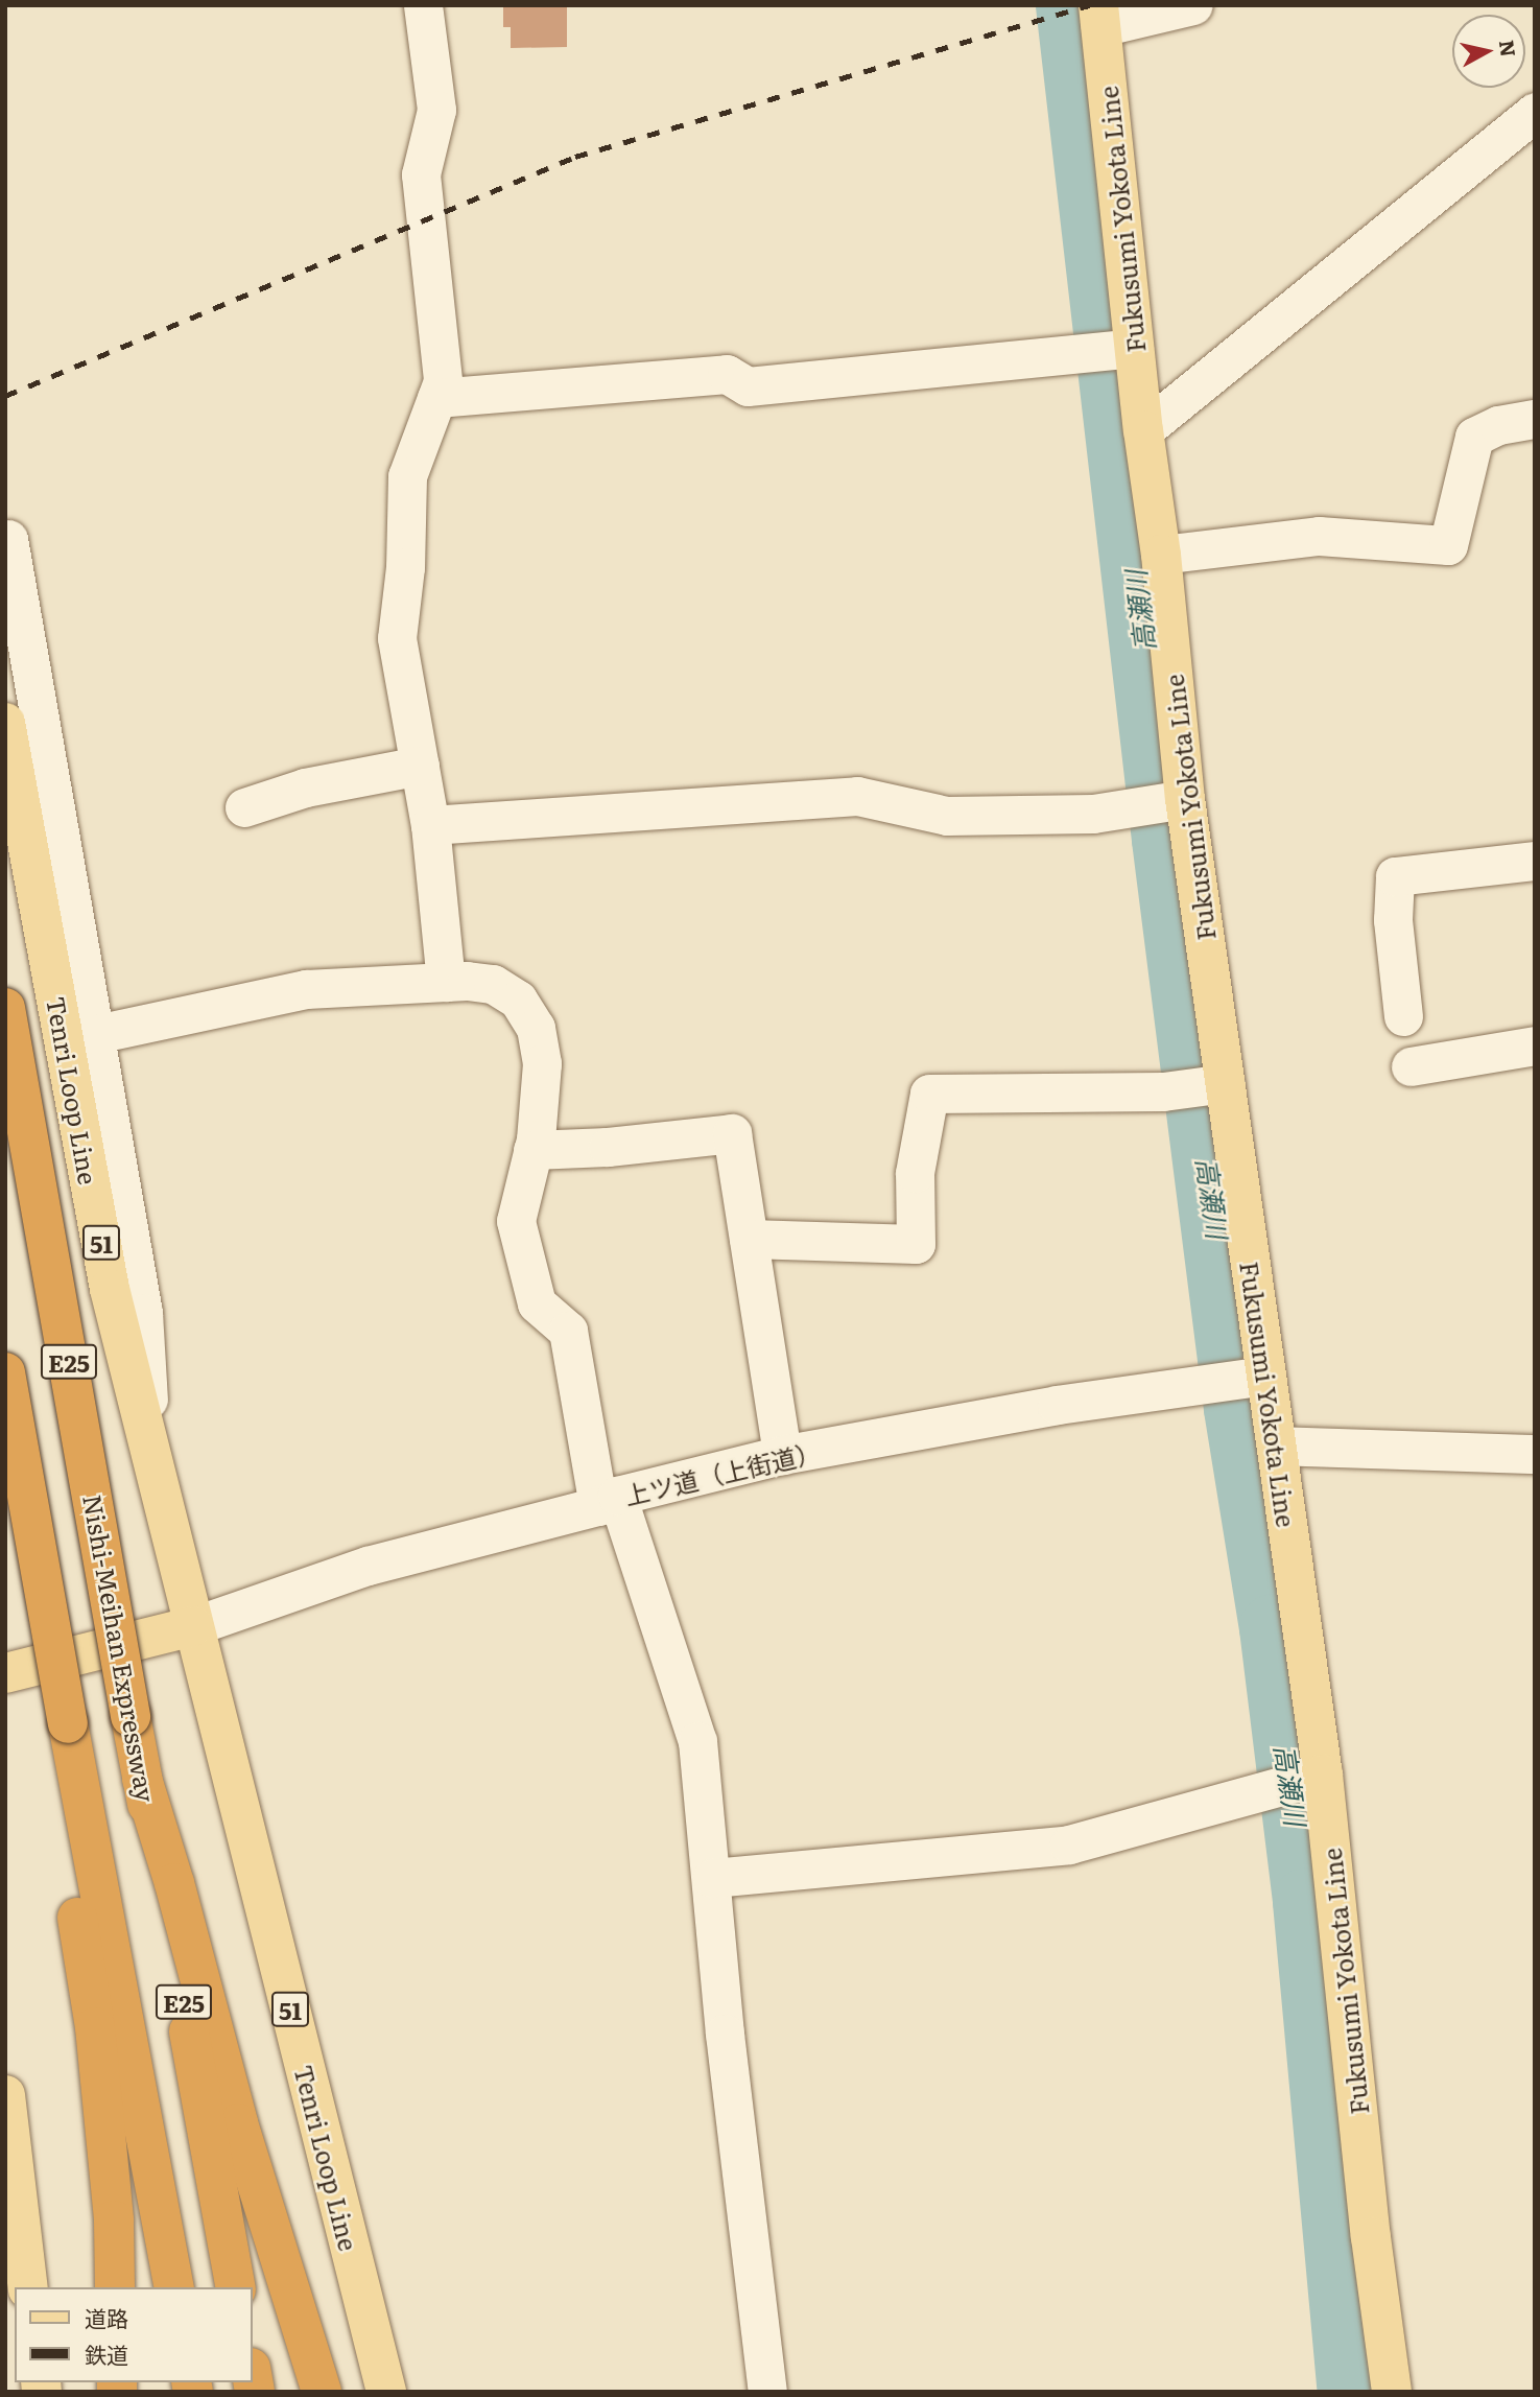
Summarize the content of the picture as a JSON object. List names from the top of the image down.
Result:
{
  "streets": {
    "highway": ["E25", "Nishi-Meihan Expressway"],
    "main road": ["Fukusumi Yokota Line", "Tenri Loop Line", "51"],
    "street": ["上ツ道（上街道）"]
  },
  "crossings": [
    ["Fukusumi Yokota Line", "上ツ道（上街道）"],
    ["Tenri Loop Line", "上ツ道（上街道）"]
  ],
  "water": ["高瀬川"],
  "legend": ["道路", "鉄道"],
  "north": "right"
}
